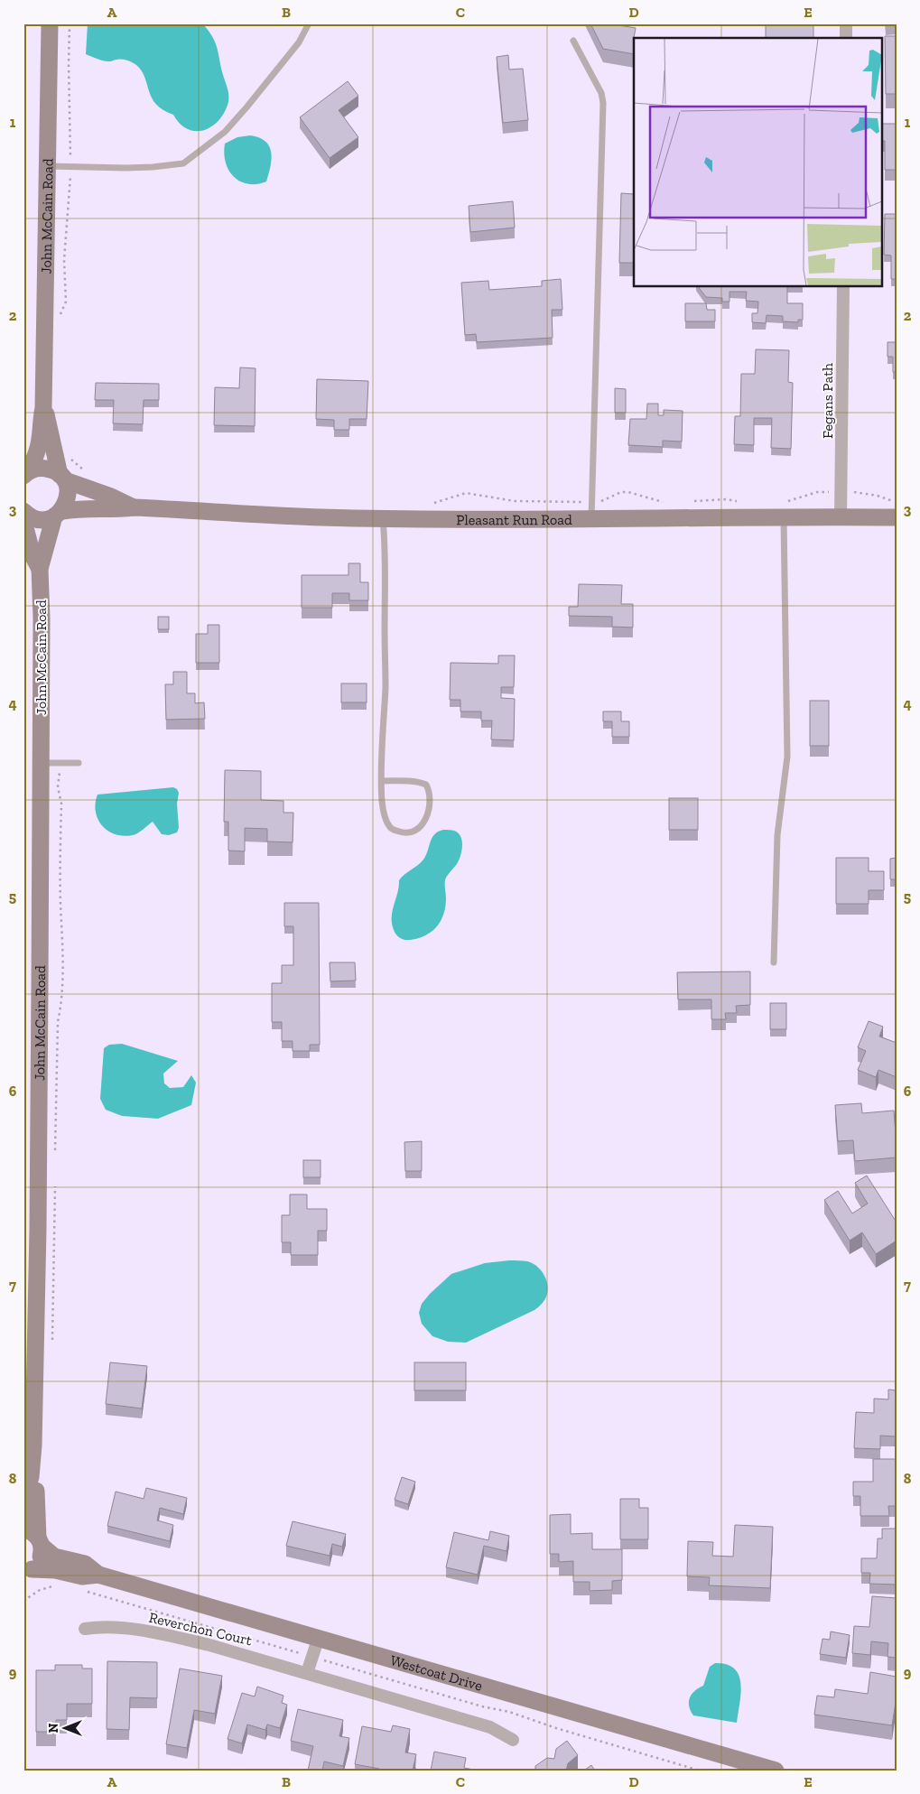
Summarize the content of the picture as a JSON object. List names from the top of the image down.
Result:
{
  "streets": {
    "main road": ["John McCain Road", "Pleasant Run Road", "Westcoat Drive"],
    "street": ["Fegans Path", "Reverchon Court"]
  },
  "crossings": [
    ["John McCain Road", "Pleasant Run Road"],
    ["John McCain Road", "Westcoat Drive"],
    ["Fegans Path", "Pleasant Run Road"]
  ],
  "north": "left",
  "grid": {
    "columns": [
      "A",
      "B",
      "C",
      "D",
      "E"
    ],
    "rows": [
      "1",
      "2",
      "3",
      "4",
      "5",
      "6",
      "7",
      "8",
      "9"
    ]
  }
}
